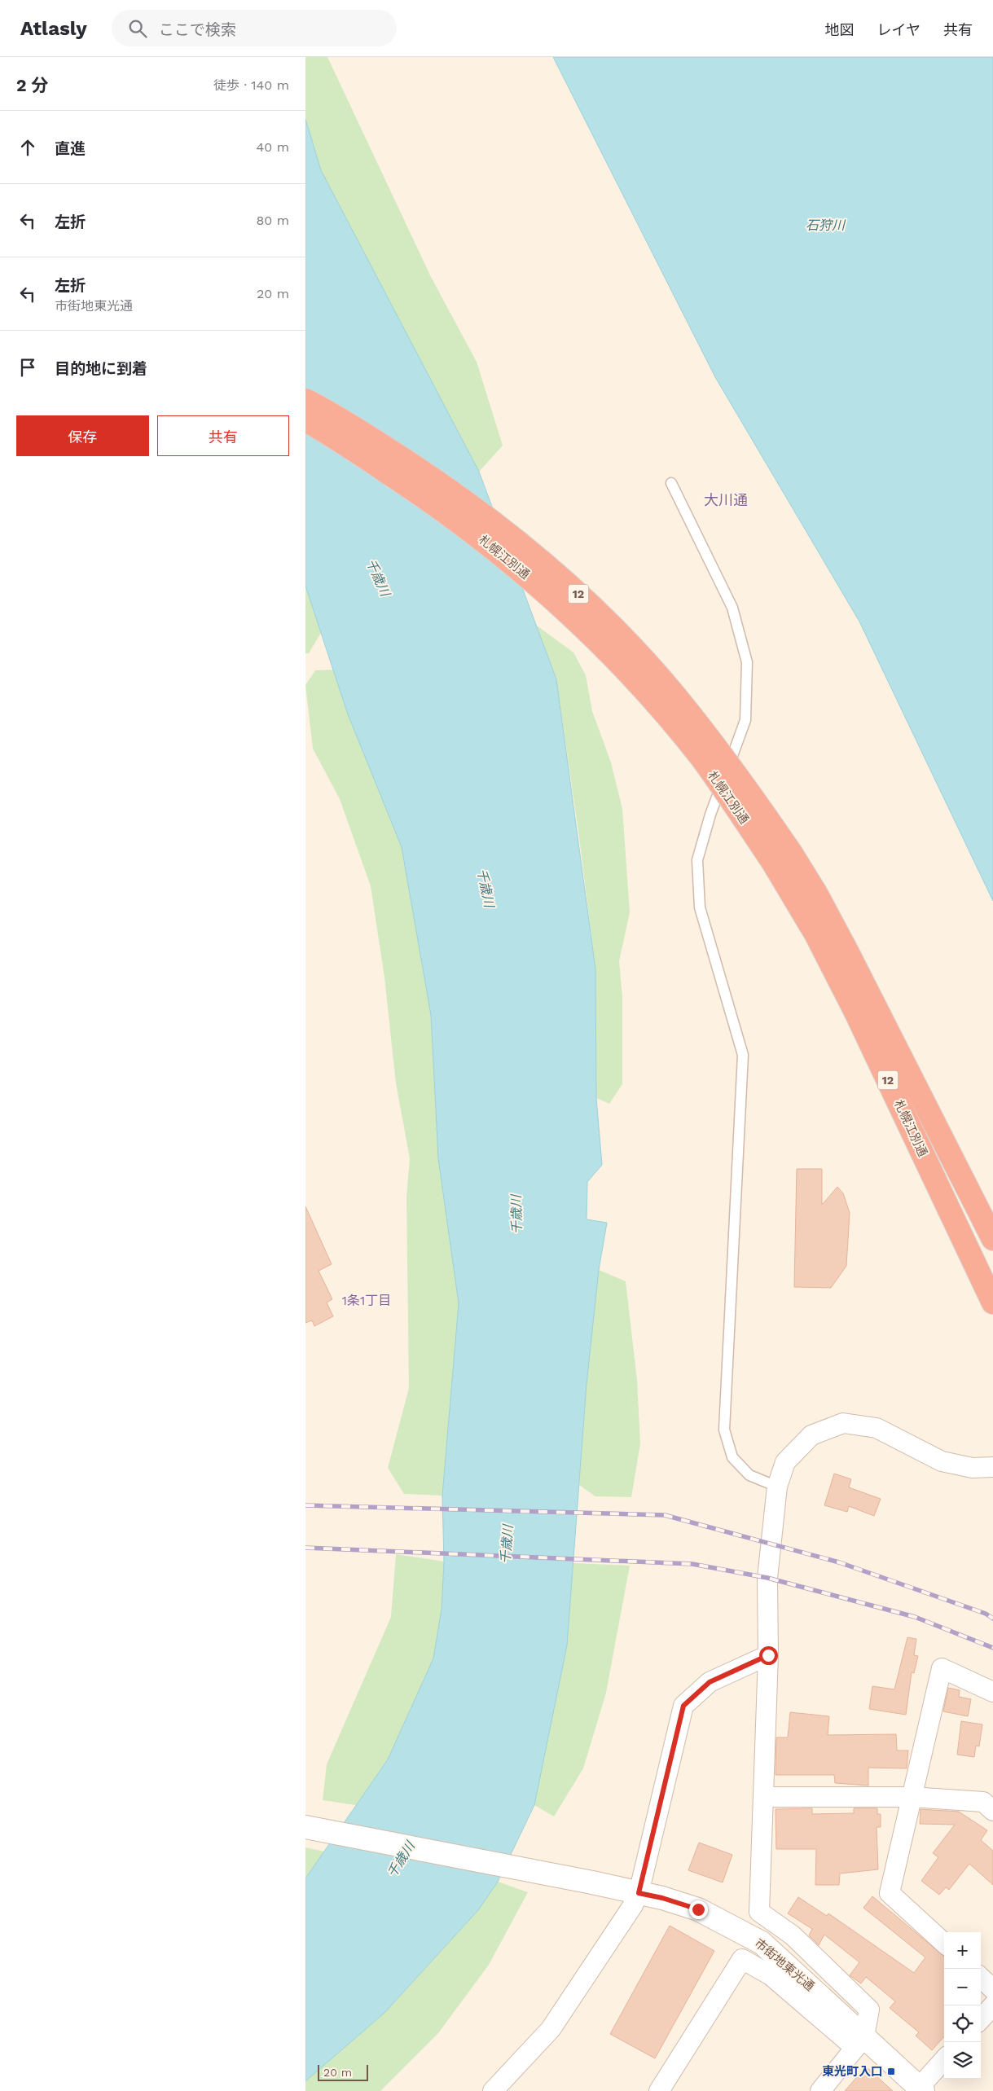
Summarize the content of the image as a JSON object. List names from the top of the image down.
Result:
{
  "streets": {
    "highway": ["札幌江別通", "12"],
    "street": ["市街地東光通"]
  },
  "districts": ["大川通", "1条1丁目"],
  "water": ["石狩川", "千歳川"],
  "places": {
    "transit": ["東光町入口"]
  },
  "scale_bar": "20 m",
  "page": {
    "header": "Atlasly",
    "search": "ここで検索",
    "nav": ["地図", "レイヤ", "共有"],
    "heading": ["2 分", "徒歩 · 140 m"],
    "list": [
      ["直進", "40 m"],
      ["左折", "80 m"],
      ["左折", "市街地東光通", "20 m"],
      "目的地に到着"
    ],
    "buttons": ["保存", "共有"],
    "map_buttons": ["+", "−"],
    "scale": "20 m"
  }
}
